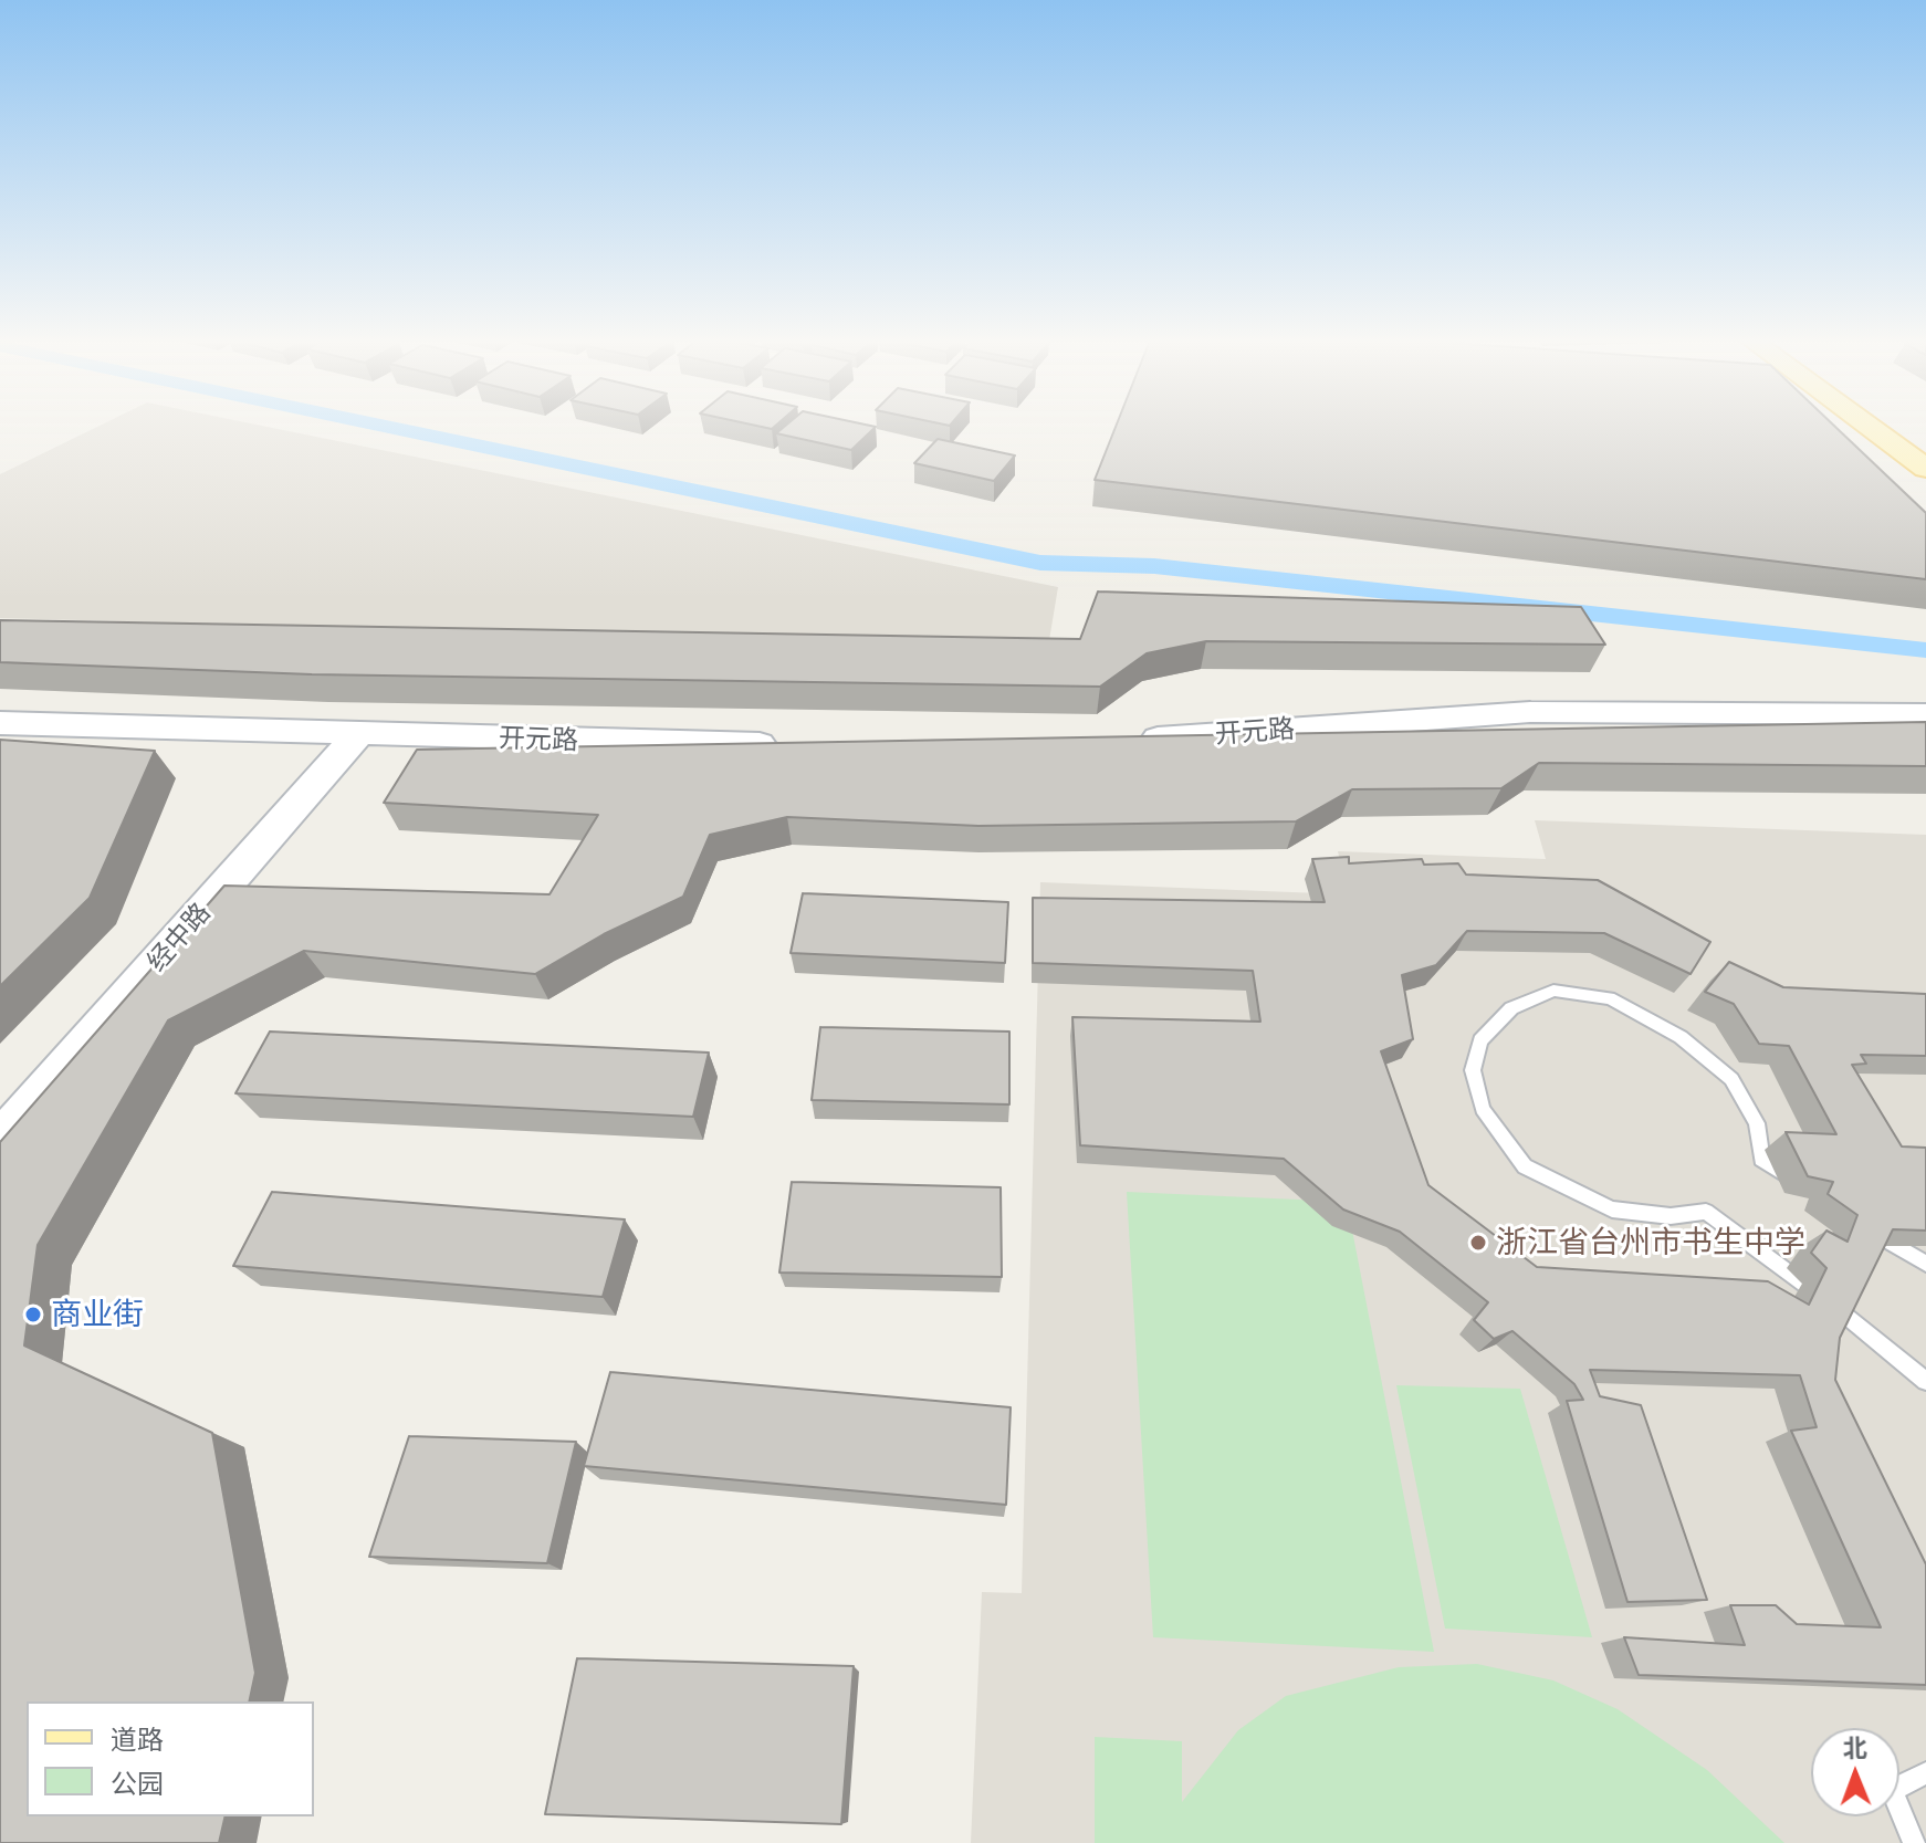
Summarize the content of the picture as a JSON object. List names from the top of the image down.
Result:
{
  "streets": {
    "main road": ["开元路", "经中路"]
  },
  "crossings": [
    ["开元路", "经中路"]
  ],
  "places": ["浙江省台州市书生中学", "商业街"],
  "legend": ["道路", "公园"],
  "north": "top"
}
